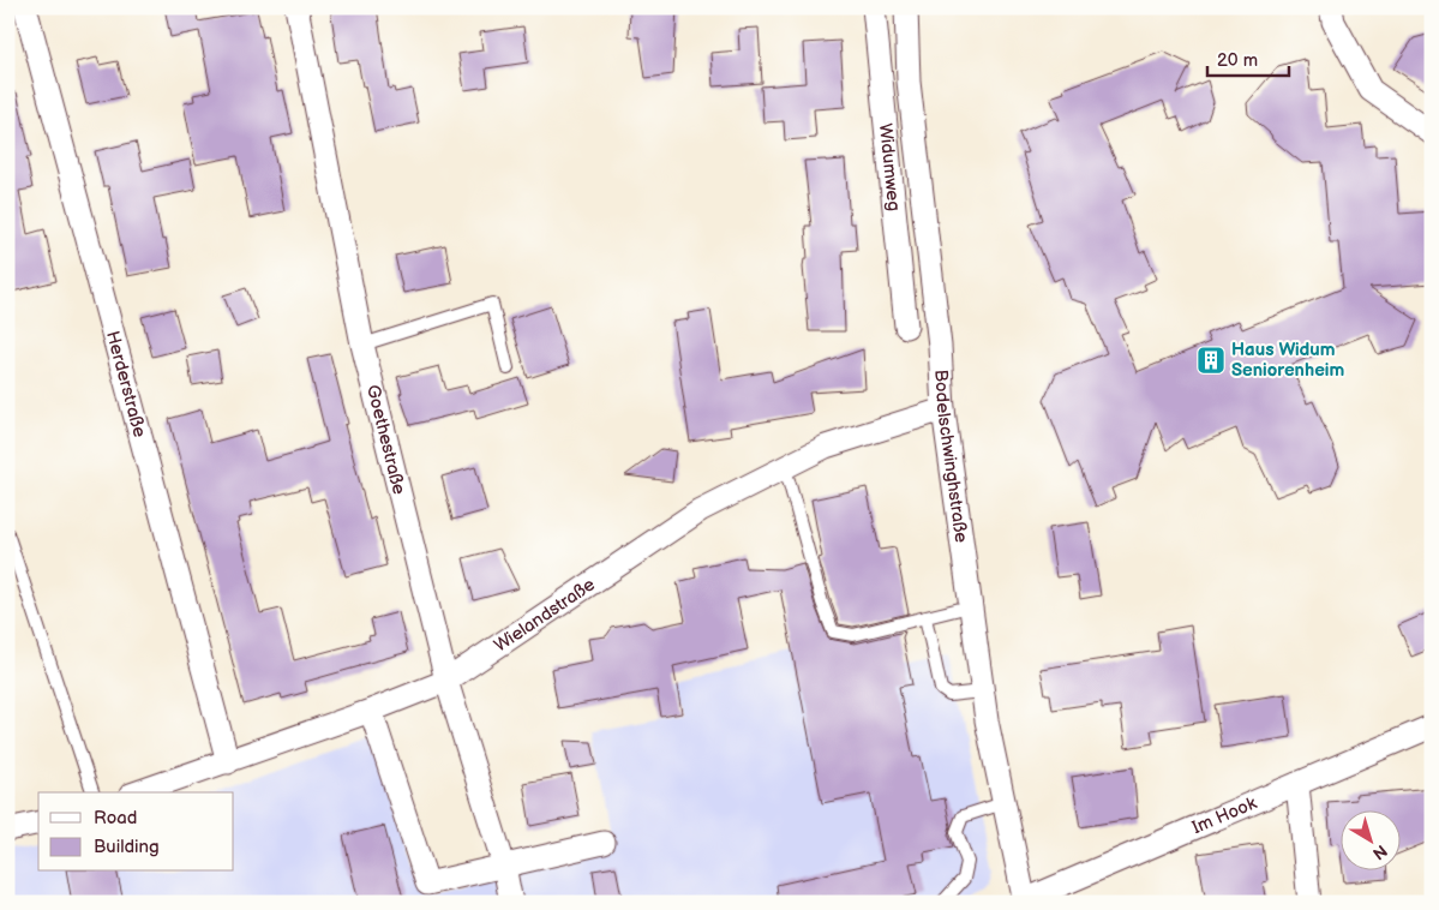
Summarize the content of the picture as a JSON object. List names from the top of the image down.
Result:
{
  "streets": {
    "street": [
      "Widumweg",
      "Herderstraße",
      "Goethestraße",
      "Bodelschwinghstraße",
      "Wielandstraße",
      "Im Hook"
    ]
  },
  "crossings": [
    ["Herderstraße", "Wielandstraße"],
    ["Goethestraße", "Wielandstraße"],
    ["Bodelschwinghstraße", "Wielandstraße"],
    ["Bodelschwinghstraße", "Im Hook"]
  ],
  "places": {
    "building": ["Haus Widum Seniorenheim"]
  },
  "legend": ["Road", "Building"],
  "scale_bar": "20 m",
  "north": "bottom right"
}
